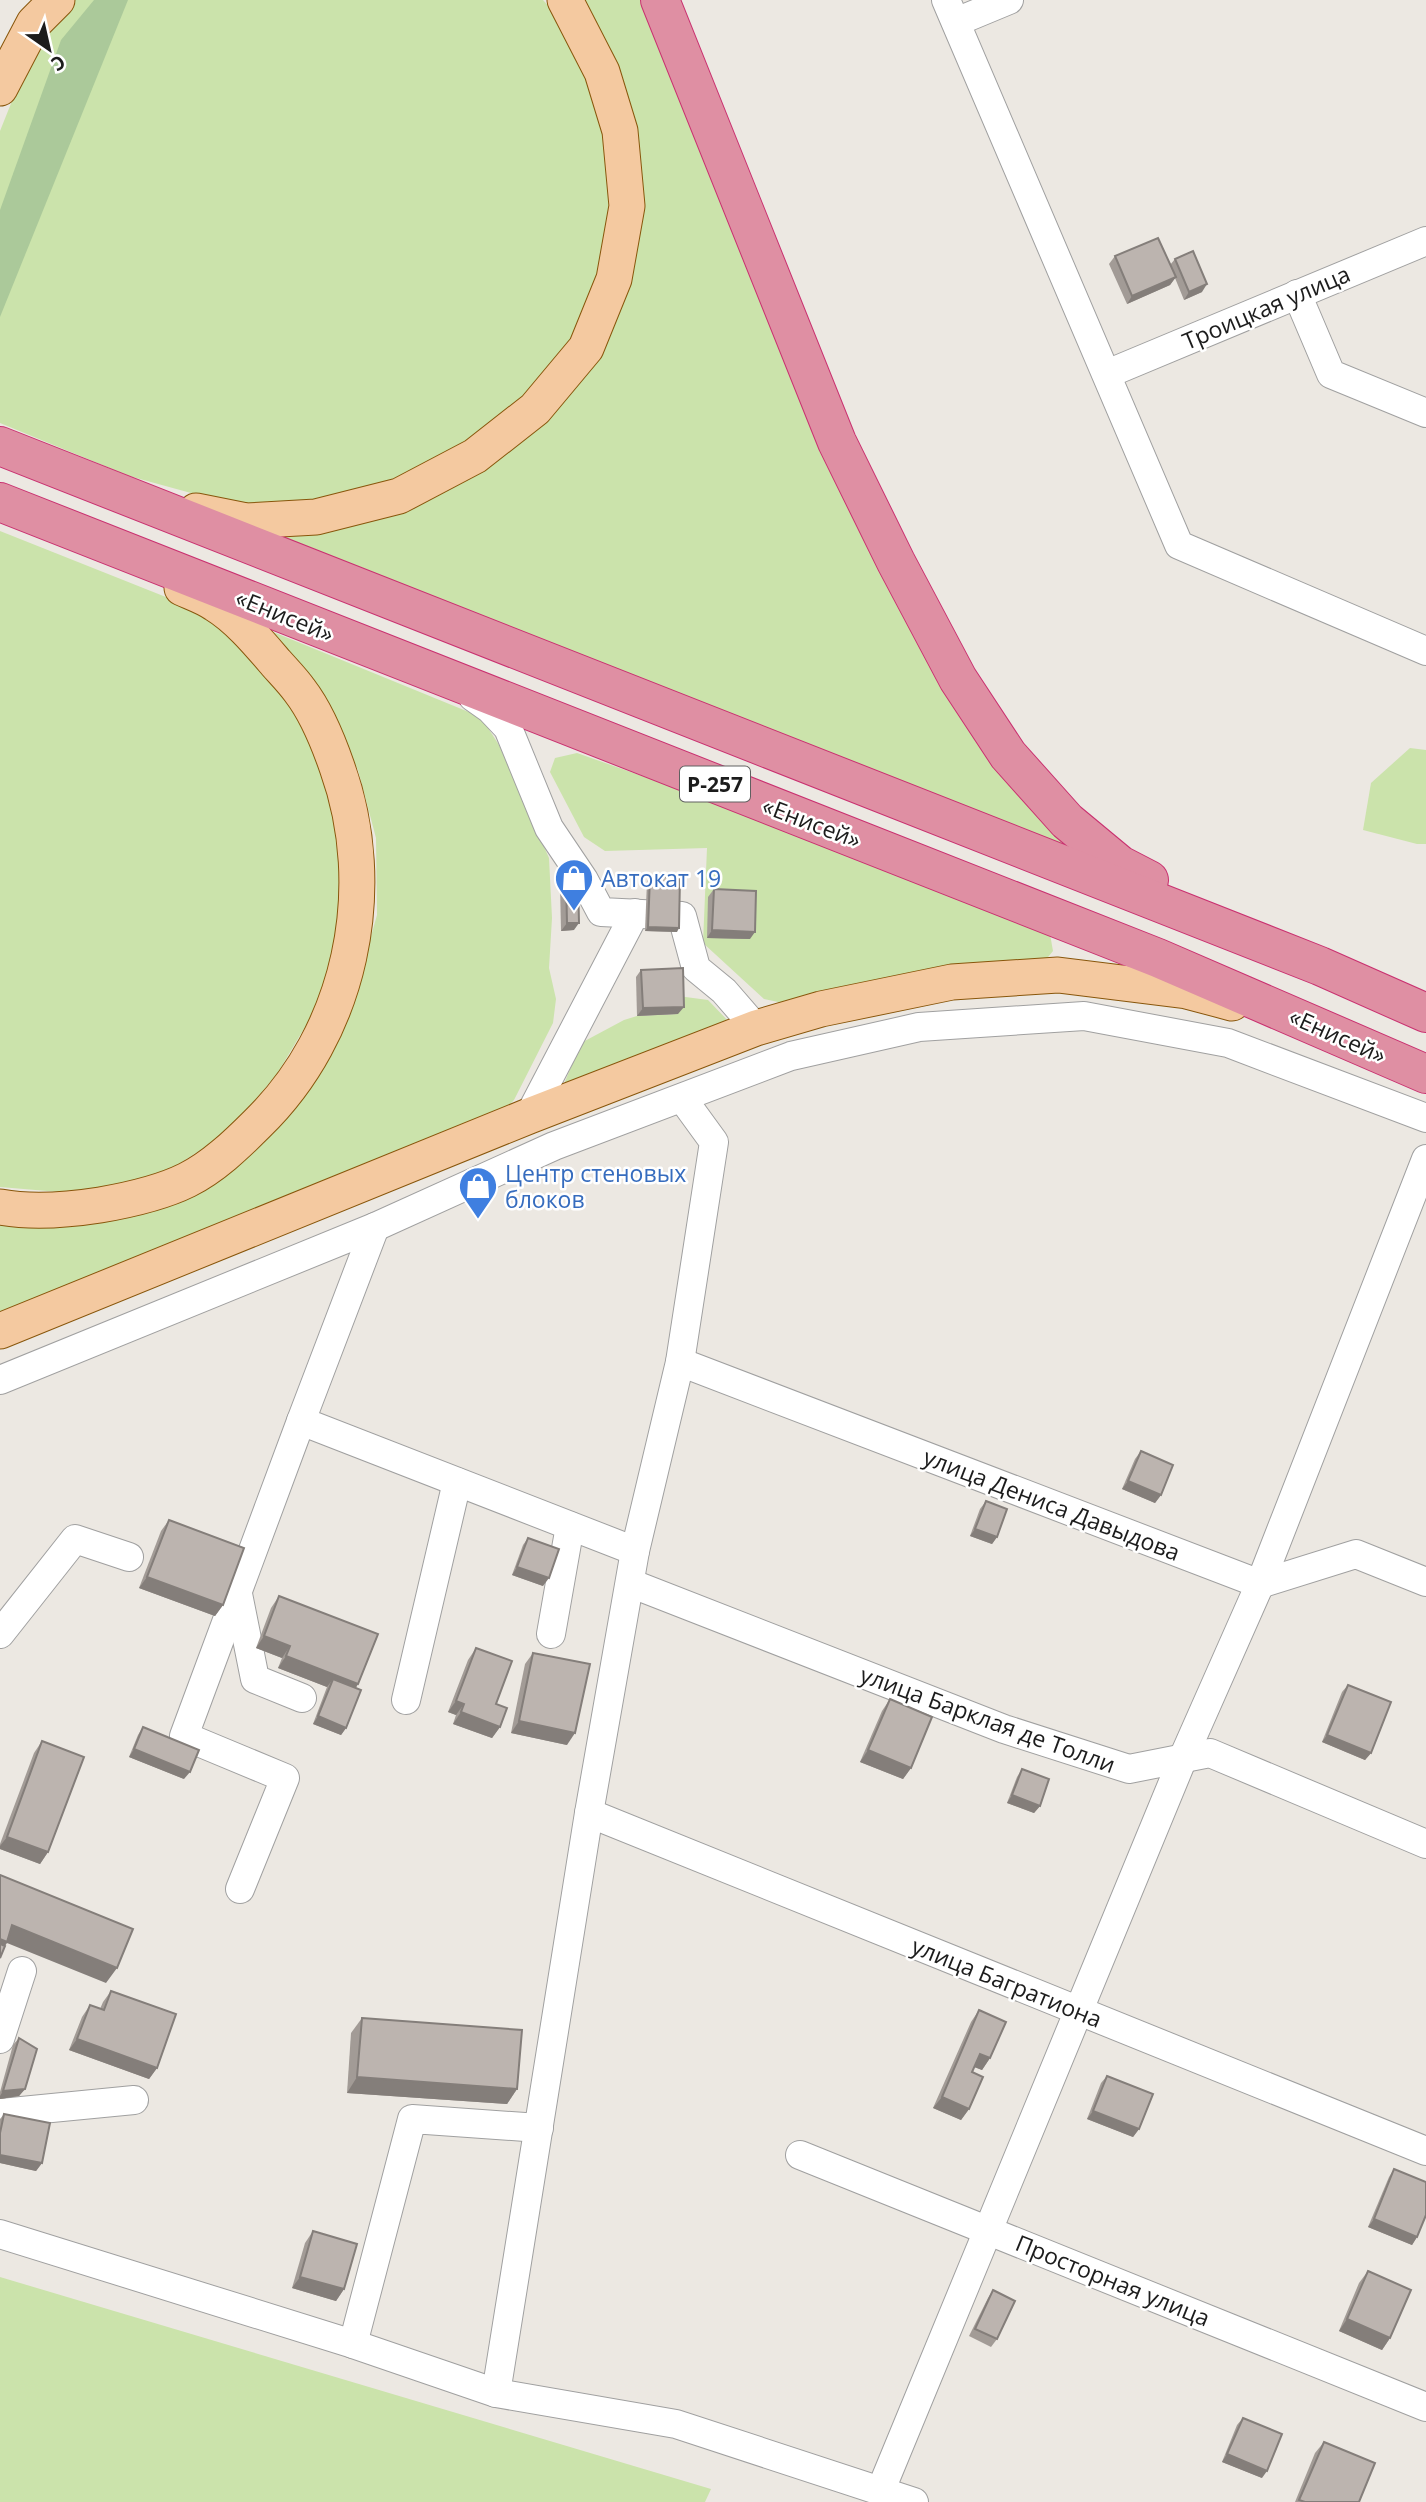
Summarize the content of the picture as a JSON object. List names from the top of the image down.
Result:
{
  "streets": {
    "highway": ["«Енисей»", "Р-257"],
    "street": [
      "Троицкая улица",
      "улица Дениса Давыдова",
      "улица Барклая де Толли",
      "улица Багратиона",
      "Просторная улица"
    ]
  },
  "places": {
    "shop": ["Автокат 19", "Центр стеновых блоков"]
  },
  "north": "bottom right"
}
